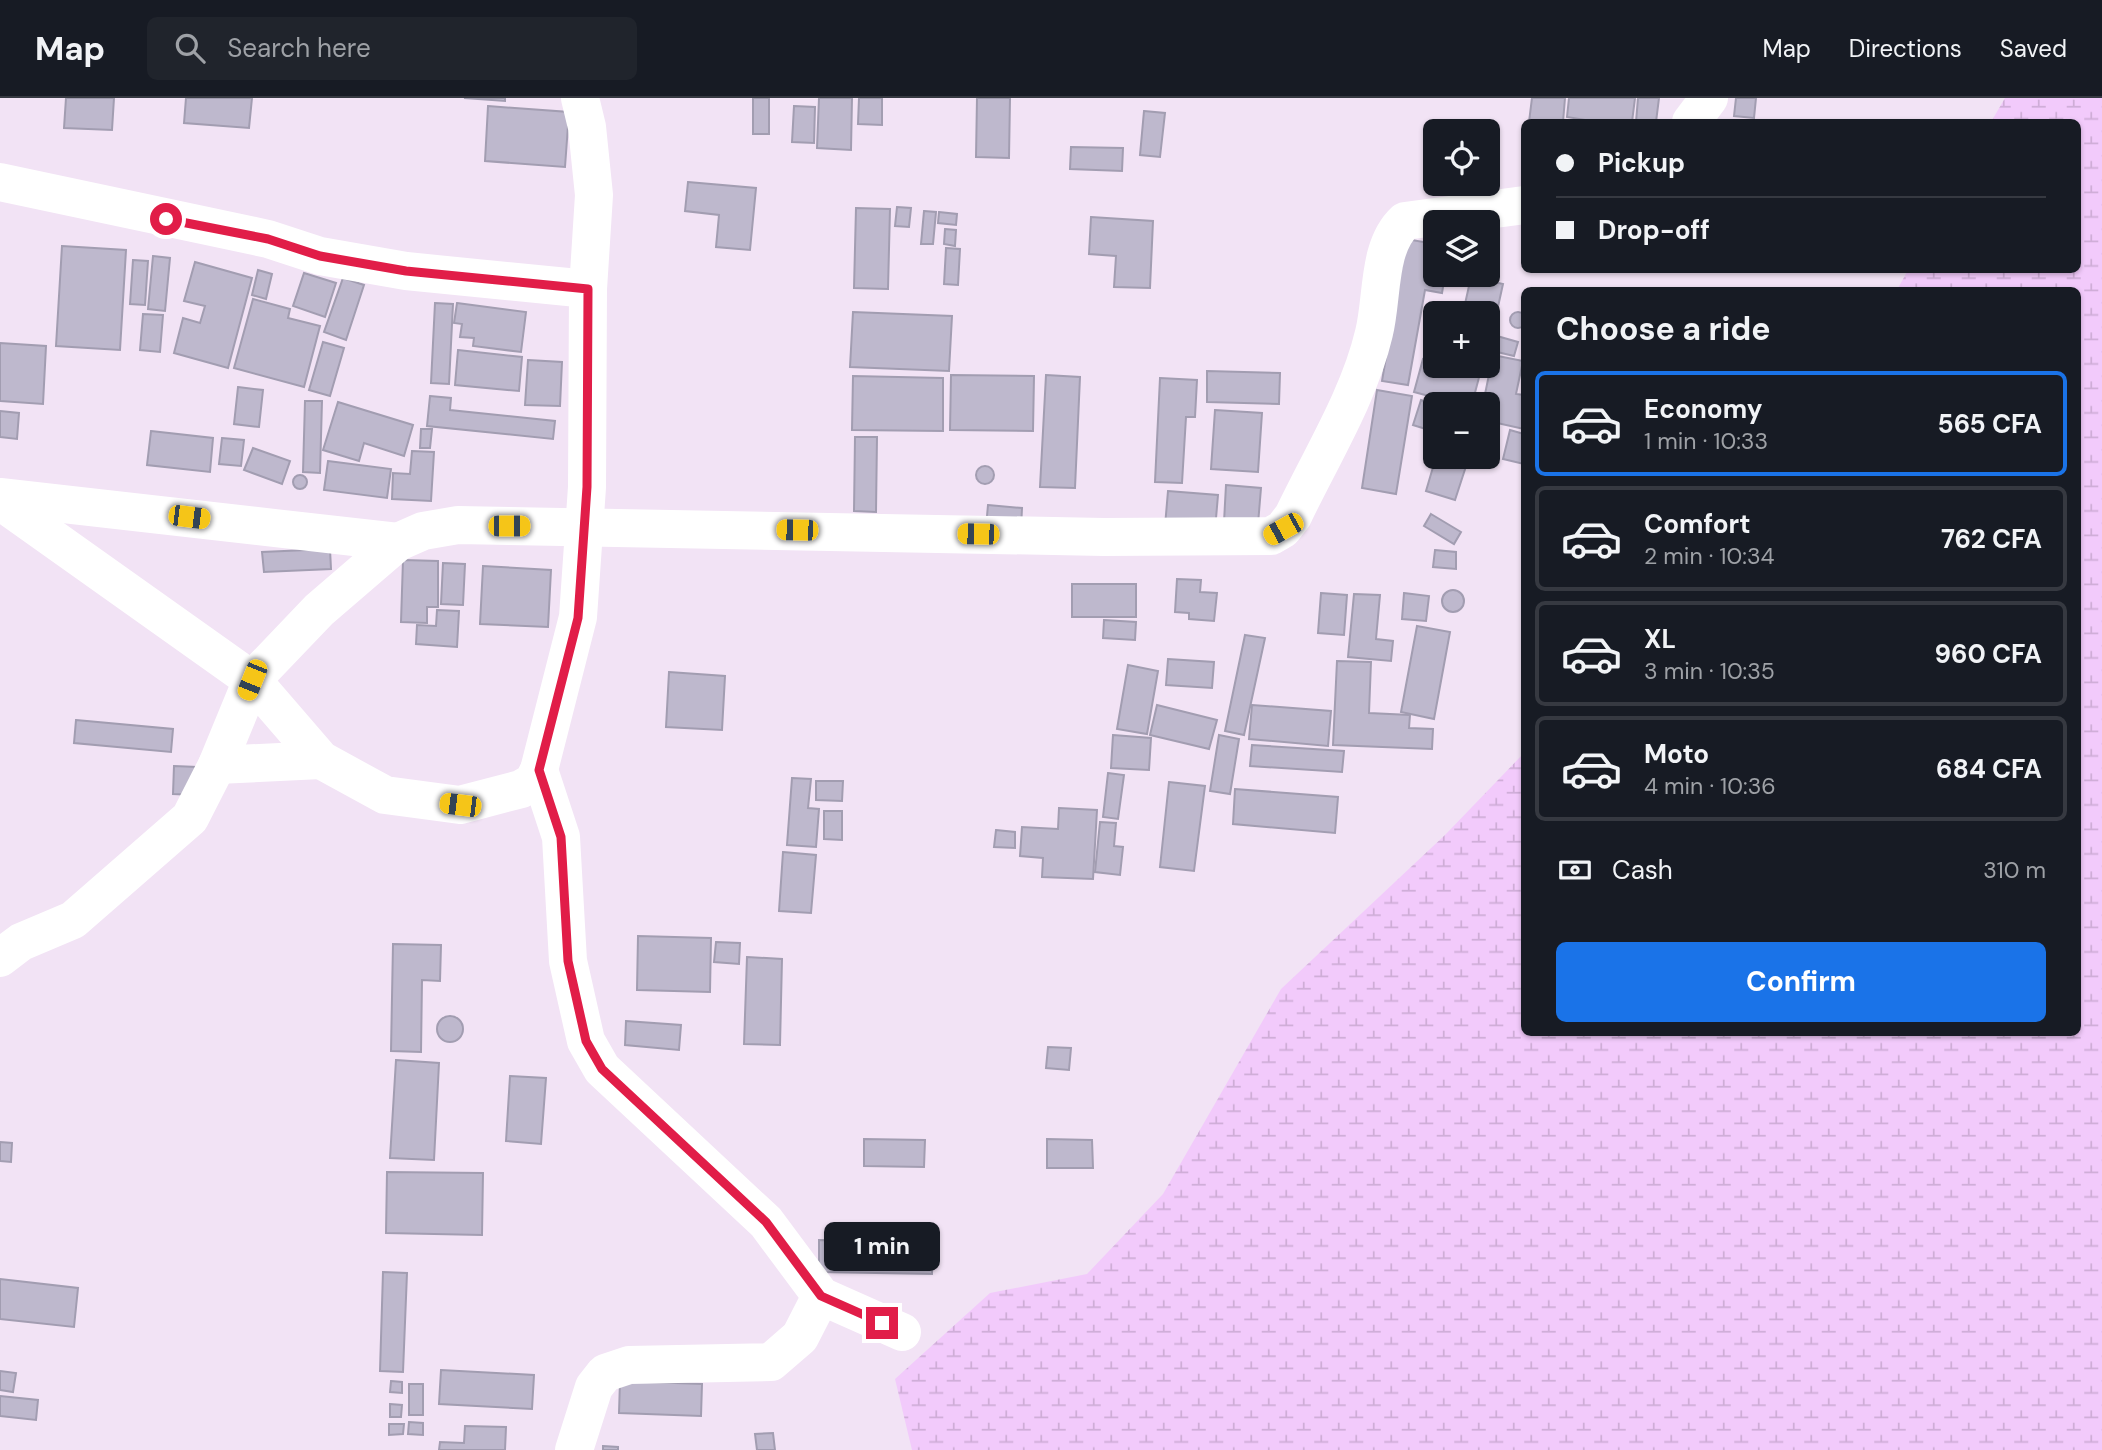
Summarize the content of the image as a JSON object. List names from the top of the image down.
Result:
{
  "page": {
    "header": "Map",
    "search": "Search here",
    "nav": ["Map", "Directions", "Saved"],
    "map_buttons": ["+", "−"],
    "banner": ["Pickup", "Drop-off"],
    "heading": "Choose a ride",
    "list": [
      {
        "name": "Economy",
        "note": "1 min · 10:33",
        "value": "565 CFA"
      },
      {
        "name": "Comfort",
        "note": "2 min · 10:34",
        "value": "762 CFA"
      },
      {
        "name": "XL",
        "note": "3 min · 10:35",
        "value": "960 CFA"
      },
      {
        "name": "Moto",
        "note": "4 min · 10:36",
        "value": "684 CFA"
      }
    ],
    "pay": ["Cash", "310 m"],
    "buttons": "Confirm",
    "bubble": "1 min"
  }
}
